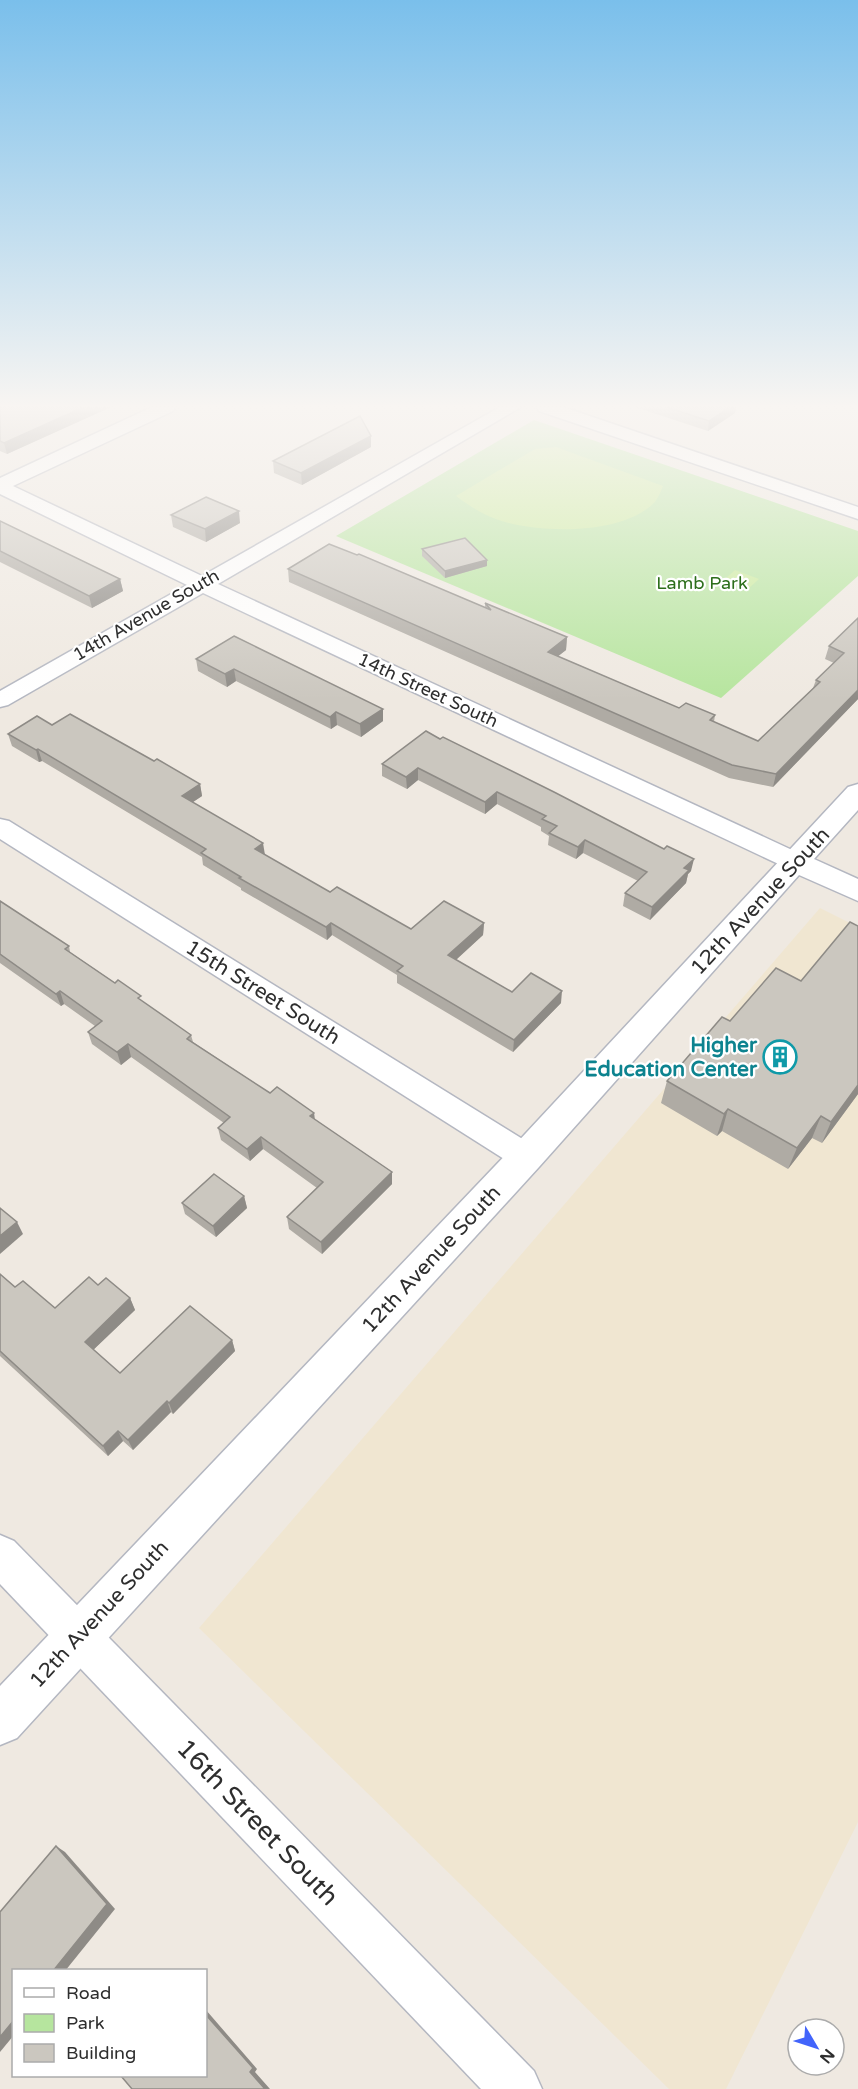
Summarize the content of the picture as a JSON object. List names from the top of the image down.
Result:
{
  "streets": {
    "street": [
      "14th Avenue South",
      "14th Street South",
      "12th Avenue South",
      "15th Street South",
      "16th Street South"
    ]
  },
  "crossings": [
    ["14th Avenue South", "14th Street South"],
    ["14th Street South", "12th Avenue South"],
    ["12th Avenue South", "15th Street South"],
    ["12th Avenue South", "16th Street South"]
  ],
  "parks": ["Lamb Park"],
  "places": {
    "building": ["Higher Education Center"]
  },
  "legend": ["Road", "Park", "Building"],
  "north": "bottom right"
}
